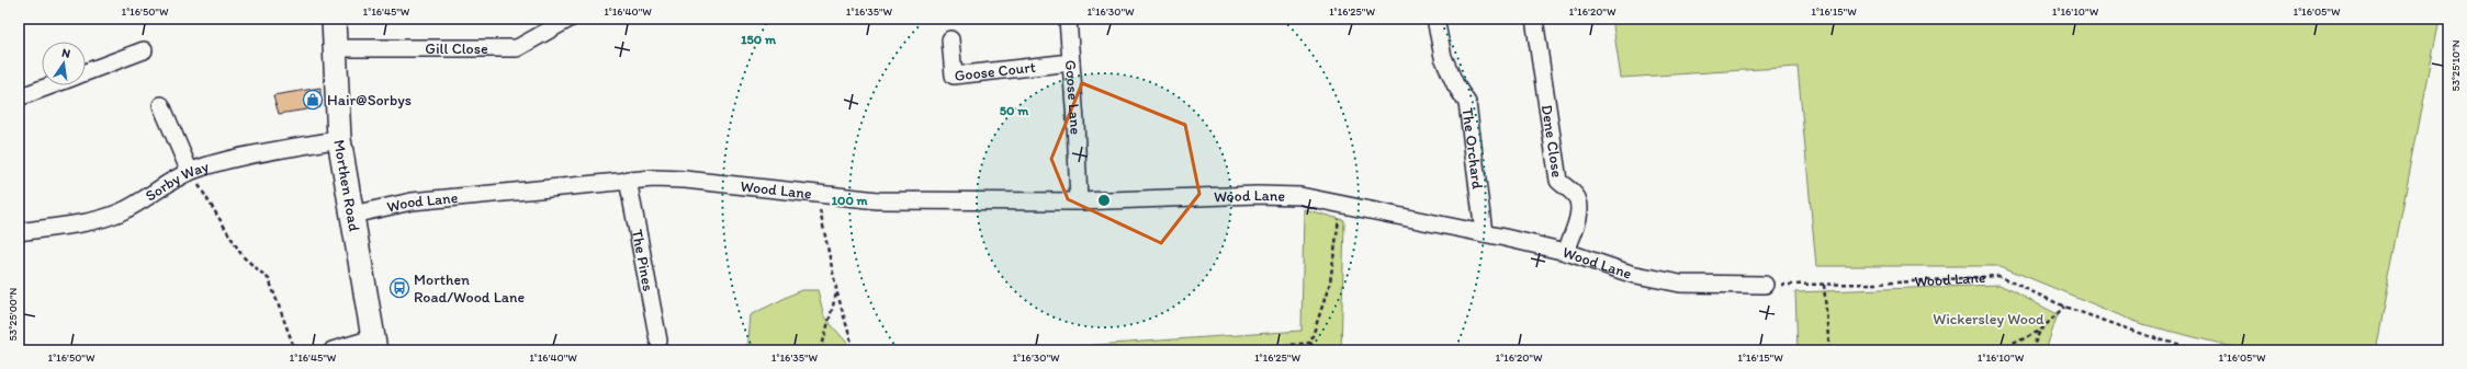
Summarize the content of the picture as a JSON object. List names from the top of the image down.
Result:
{
  "streets": {
    "main road": ["Morthen Road"],
    "street": [
      "Gill Close",
      "Goose Court",
      "Goose Lane",
      "Dene Close",
      "The Orchard",
      "Sorby Way",
      "Wood Lane",
      "The Pines"
    ]
  },
  "crossings": [
    ["Gill Close", "Morthen Road"],
    ["Goose Court", "Goose Lane"],
    ["Goose Lane", "Wood Lane"],
    ["Dene Close", "Wood Lane"],
    ["The Orchard", "Wood Lane"],
    ["Sorby Way", "Morthen Road"],
    ["Morthen Road", "Wood Lane"],
    ["Wood Lane", "The Pines"]
  ],
  "parks": ["Wickersley Wood"],
  "places": {
    "shop": ["Hair@Sorbys"],
    "bus stop": ["Morthen Road/Wood Lane"]
  },
  "north": "top",
  "coordinates": [
    "1°16'50\"W",
    "1°16'45\"W",
    "1°16'40\"W",
    "1°16'35\"W",
    "1°16'30\"W",
    "1°16'25\"W",
    "1°16'20\"W",
    "1°16'15\"W",
    "1°16'10\"W",
    "1°16'05\"W",
    "53°25'10\"N",
    "53°25'00\"N"
  ],
  "rings": ["150 m", "50 m", "100 m"]
}
